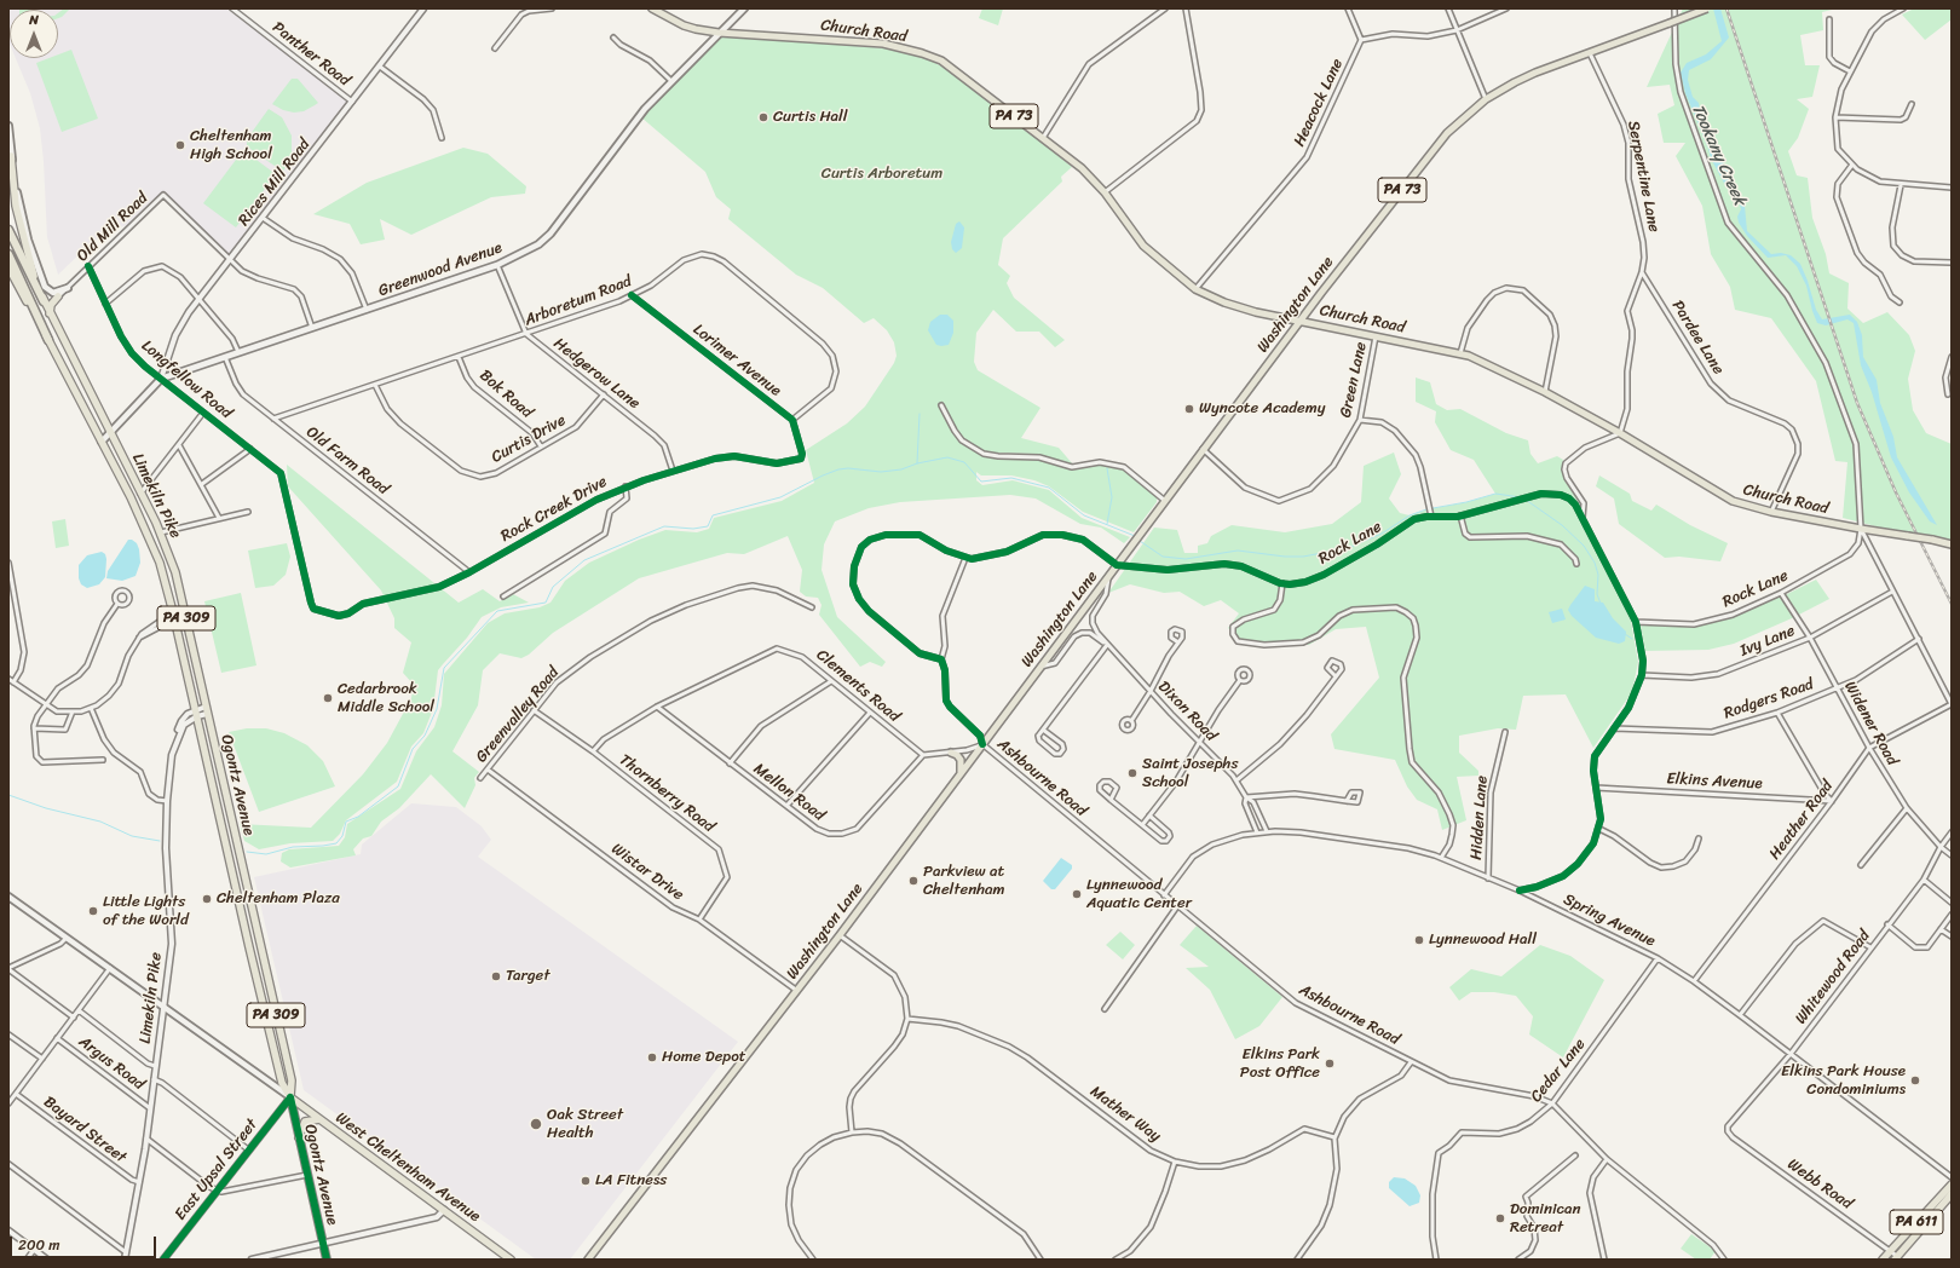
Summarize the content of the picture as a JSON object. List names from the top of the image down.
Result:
{
  "streets": {
    "highway": [
      "Limekiln Pike",
      "PA 309",
      "Ogontz Avenue",
      "West Cheltenham Avenue",
      "PA 611"
    ],
    "main road": [
      "Church Road",
      "PA 73",
      "Greenwood Avenue",
      "Washington Lane"
    ],
    "street": [
      "Panther Road",
      "Heacock Lane",
      "Serpentine Lane",
      "Rices Mill Road",
      "Old Mill Road",
      "Arboretum Road",
      "Pardee Lane",
      "Lorimer Avenue",
      "Hedgerow Lane",
      "Longfellow Road",
      "Green Lane",
      "Bok Road",
      "Curtis Drive",
      "Old Farm Road",
      "Rock Creek Drive",
      "Rock Lane",
      "Ivy Lane",
      "Clements Road",
      "Rodgers Road",
      "Dixon Road",
      "Greenvalley Road",
      "Widener Road",
      "Ashbourne Road",
      "Elkins Avenue",
      "Mellon Road",
      "Thornberry Road",
      "Hidden Lane",
      "Heather Road",
      "Wistar Drive",
      "Spring Avenue",
      "Whitewood Road",
      "Argus Road",
      "Cedar Lane",
      "Mather Way",
      "Bayard Street",
      "East Upsal Street",
      "Webb Road"
    ]
  },
  "crossings": [
    ["Church Road", "Heacock Lane"],
    ["Church Road", "Serpentine Lane"],
    ["Church Road", "Greenwood Avenue"],
    ["Church Road", "Washington Lane"],
    ["Church Road", "Pardee Lane"],
    ["Church Road", "Green Lane"],
    ["Church Road", "Rock Lane"],
    ["Panther Road", "Rices Mill Road"],
    ["Serpentine Lane", "Washington Lane"],
    ["Serpentine Lane", "Pardee Lane"],
    ["Rices Mill Road", "Old Mill Road"],
    ["Rices Mill Road", "Greenwood Avenue"],
    ["Rices Mill Road", "Longfellow Road"],
    ["Old Mill Road", "Longfellow Road"],
    ["Greenwood Avenue", "Hedgerow Lane"],
    ["Greenwood Avenue", "Longfellow Road"],
    ["Greenwood Avenue", "Old Farm Road"],
    ["Greenwood Avenue", "Limekiln Pike"],
    ["Arboretum Road", "Lorimer Avenue"],
    ["Arboretum Road", "Hedgerow Lane"],
    ["Arboretum Road", "Bok Road"],
    ["Arboretum Road", "Curtis Drive"],
    ["Arboretum Road", "Old Farm Road"],
    ["Arboretum Road", "Rock Creek Drive"],
    ["Washington Lane", "Green Lane"],
    ["Washington Lane", "Rock Lane"],
    ["Washington Lane", "Dixon Road"],
    ["Washington Lane", "Ashbourne Road"],
    ["Washington Lane", "Wistar Drive"],
    ["Lorimer Avenue", "Rock Creek Drive"],
    ["Hedgerow Lane", "Curtis Drive"],
    ["Hedgerow Lane", "Rock Creek Drive"],
    ["Longfellow Road", "Rock Creek Drive"],
    ["Bok Road", "Curtis Drive"],
    ["Old Farm Road", "Rock Creek Drive"],
    ["Limekiln Pike", "PA 309"],
    ["Limekiln Pike", "Ogontz Avenue"],
    ["Limekiln Pike", "Argus Road"],
    ["Limekiln Pike", "Bayard Street"],
    ["Rock Lane", "Widener Road"],
    ["Ivy Lane", "Widener Road"],
    ["Clements Road", "Mellon Road"],
    ["Clements Road", "Thornberry Road"],
    ["Rodgers Road", "Widener Road"],
    ["Dixon Road", "Spring Avenue"],
    ["Greenvalley Road", "Thornberry Road"],
    ["Greenvalley Road", "Wistar Drive"],
    ["Widener Road", "Heather Road"],
    ["Widener Road", "Whitewood Road"],
    ["Ashbourne Road", "Spring Avenue"],
    ["Ashbourne Road", "Cedar Lane"],
    ["Elkins Avenue", "Heather Road"],
    ["Ogontz Avenue", "West Cheltenham Avenue"],
    ["Ogontz Avenue", "East Upsal Street"],
    ["Thornberry Road", "Wistar Drive"],
    ["Hidden Lane", "Spring Avenue"],
    ["Heather Road", "Spring Avenue"],
    ["Spring Avenue", "Whitewood Road"],
    ["Spring Avenue", "Cedar Lane"],
    ["Whitewood Road", "Webb Road"],
    ["West Cheltenham Avenue", "East Upsal Street"],
    ["Webb Road", "PA 611"]
  ],
  "water": ["Tookany Creek"],
  "parks": ["Curtis Arboretum"],
  "places": [
    "Curtis Hall",
    "Cheltenham High School",
    "Wyncote Academy",
    "Cedarbrook Middle School",
    "Saint Josephs School",
    "Parkview at Cheltenham",
    "Lynnewood Aquatic Center",
    "Cheltenham Plaza",
    "Little Lights of the World",
    "Lynnewood Hall",
    "Target",
    "Home Depot",
    "Elkins Park Post Office",
    "Elkins Park House Condominiums",
    "Oak Street Health",
    "LA Fitness",
    "Dominican Retreat"
  ],
  "scale_bar": "200 m",
  "north": "top"
}
